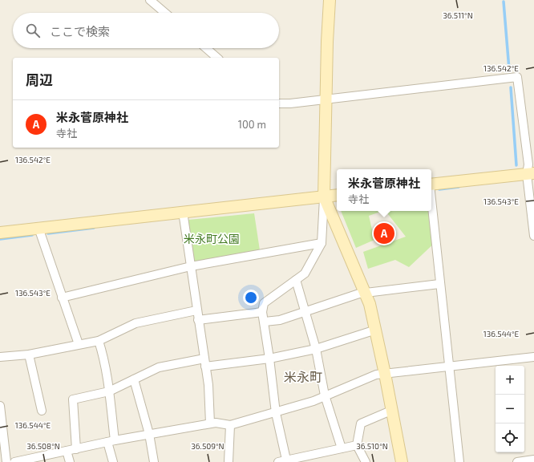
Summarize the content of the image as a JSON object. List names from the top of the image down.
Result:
{
  "districts": ["米永町"],
  "parks": ["米永町公園"],
  "page": {
    "search": "ここで検索",
    "heading": "周辺",
    "list": [
      {
        "mark": "A",
        "name": "米永菅原神社",
        "note": "寺社",
        "value": "100 m"
      }
    ],
    "popup": ["米永菅原神社", "寺社"],
    "pins": "A",
    "map_buttons": ["+", "−"]
  },
  "coordinates": [
    "36.511°N",
    "136.542°E",
    "136.543°E",
    "136.544°E",
    "36.508°N",
    "36.509°N",
    "36.510°N"
  ]
}
